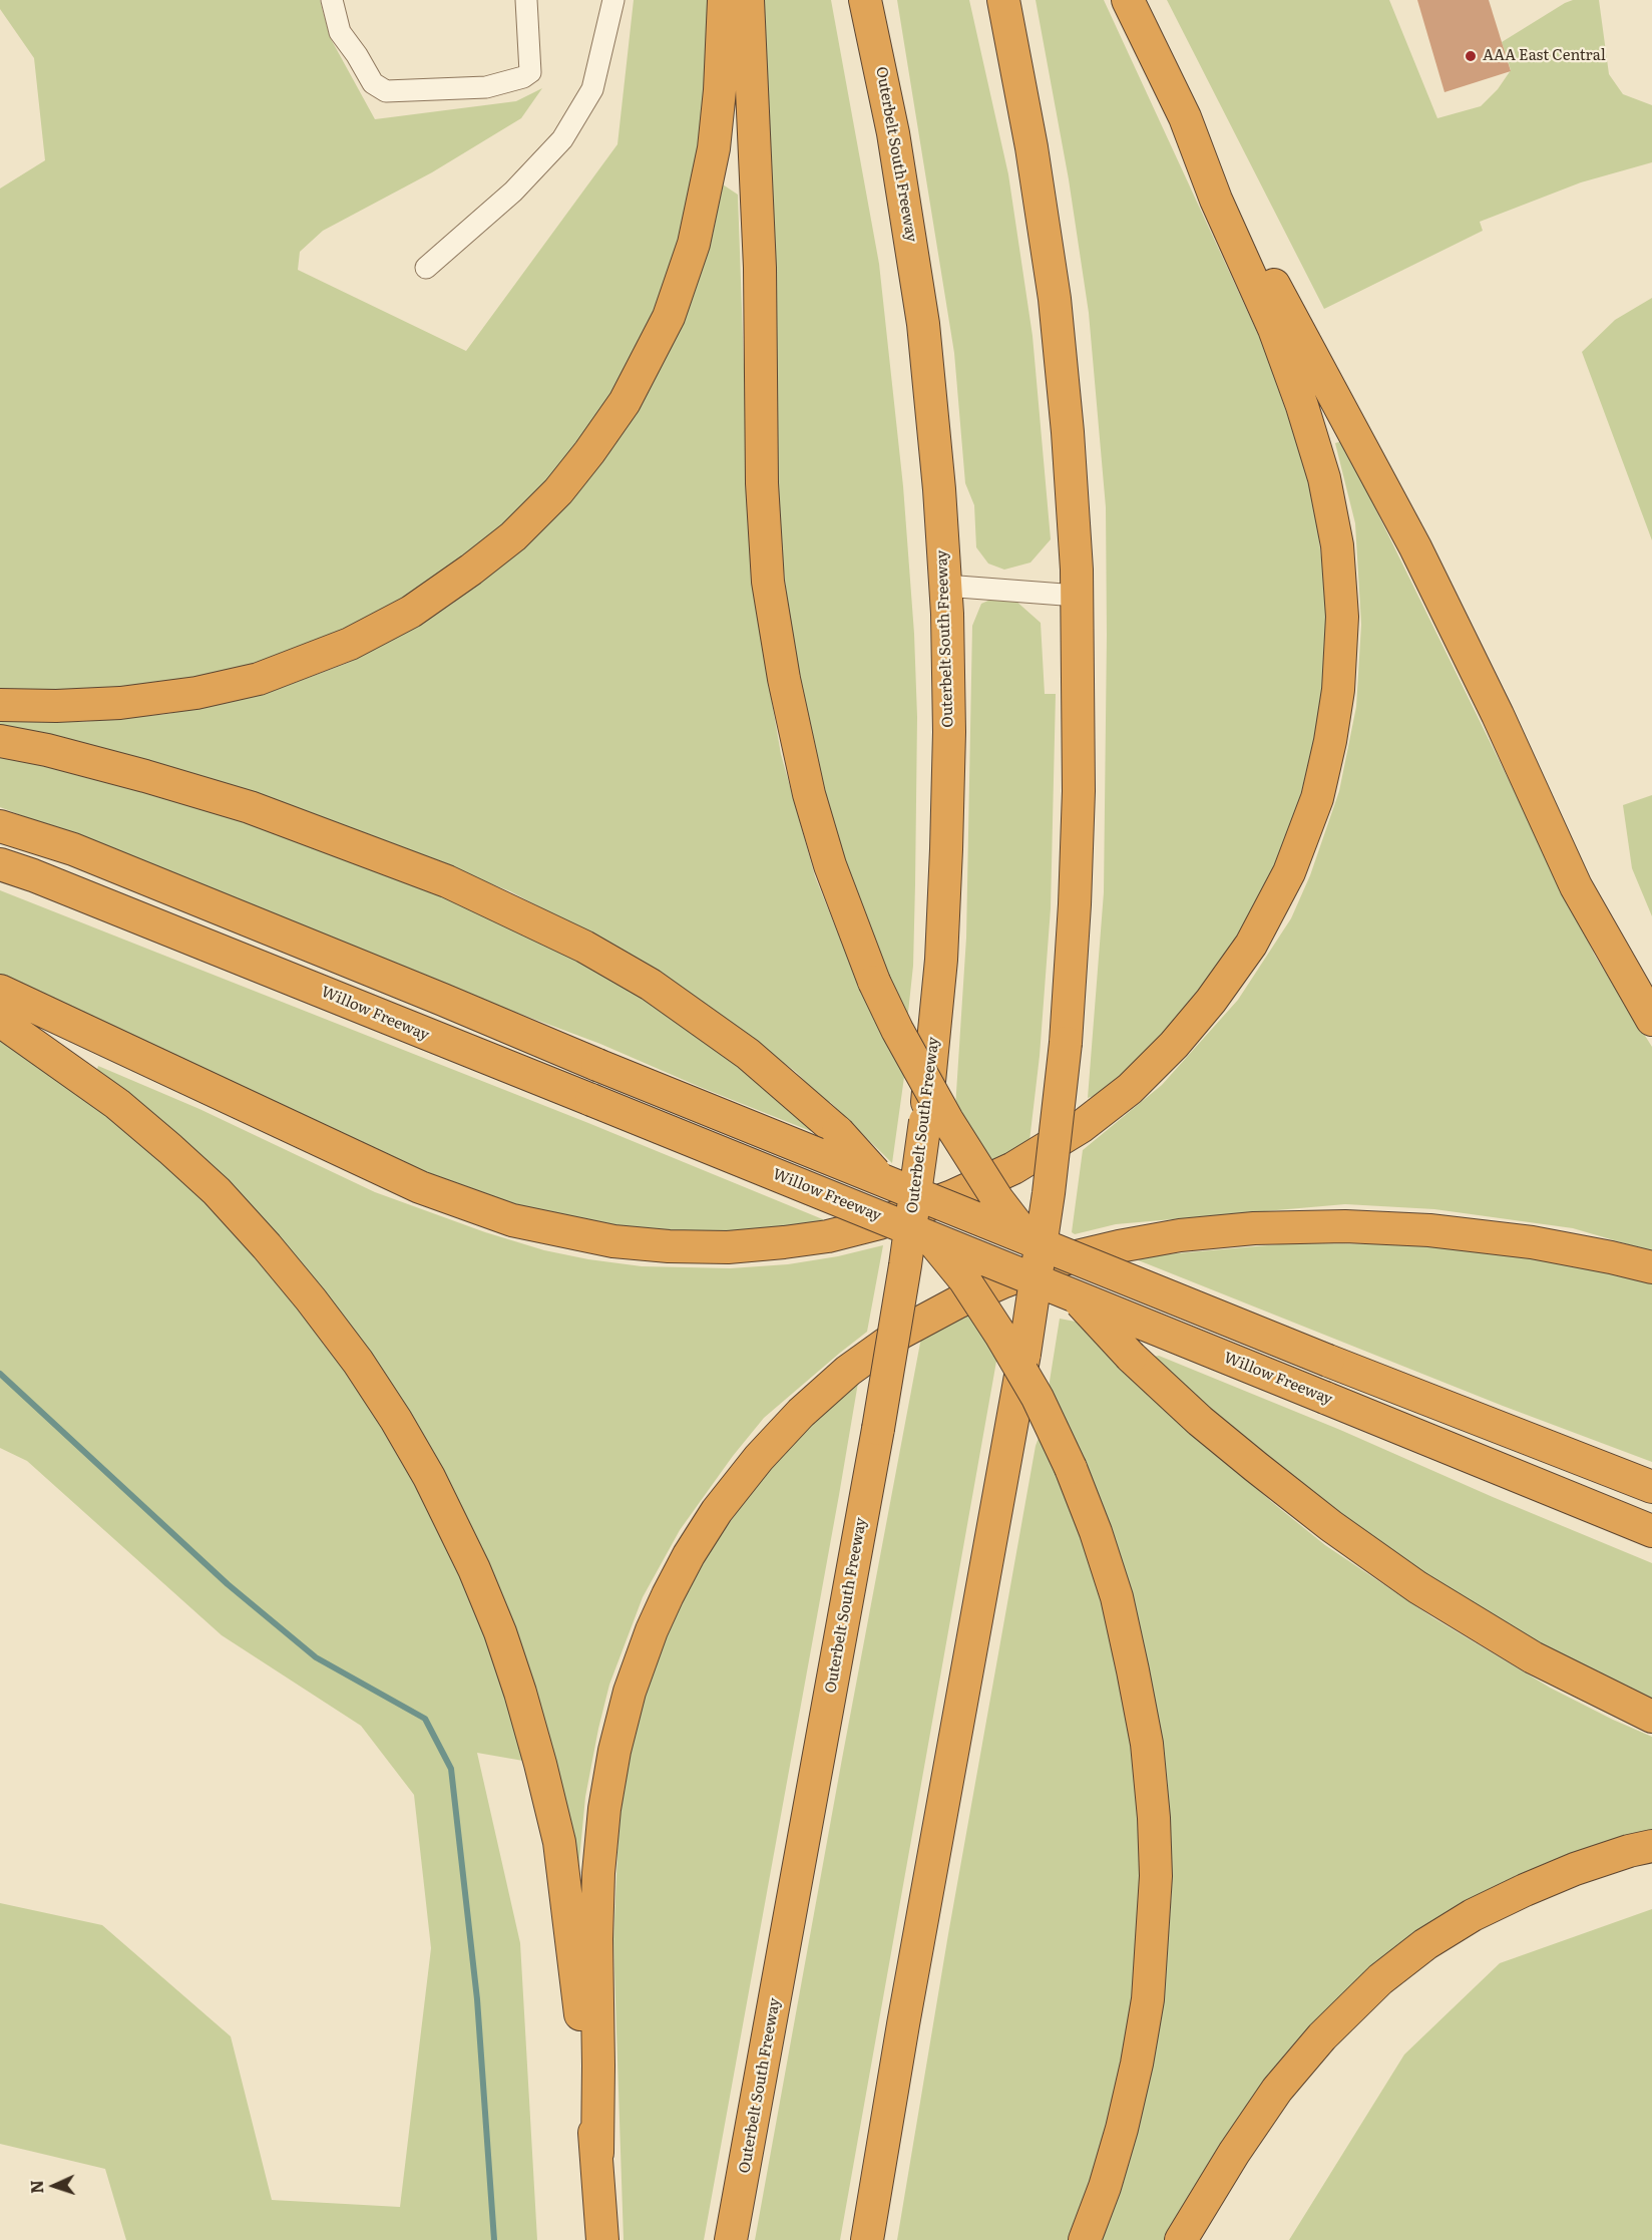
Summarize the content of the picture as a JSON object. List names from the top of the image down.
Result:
{
  "streets": {
    "highway": ["Outerbelt South Freeway", "Willow Freeway"]
  },
  "places": ["AAA East Central"],
  "north": "left"
}
